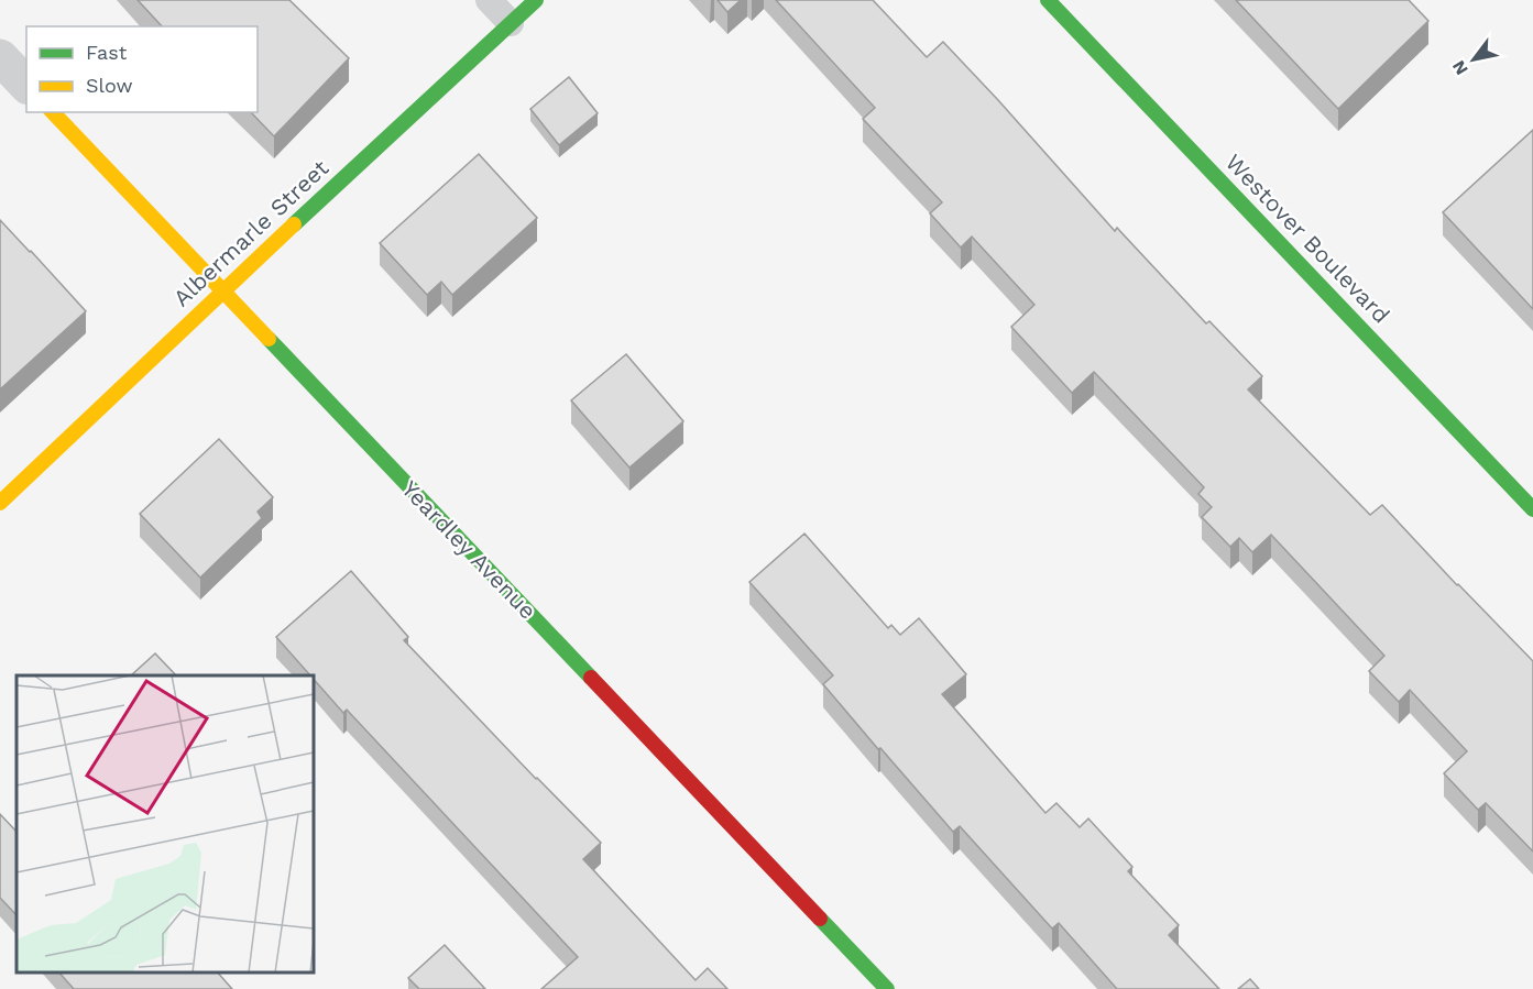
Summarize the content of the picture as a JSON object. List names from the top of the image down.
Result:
{
  "streets": {
    "street": ["Albermarle Street", "Westover Boulevard", "Yeardley Avenue"]
  },
  "crossings": [
    ["Albermarle Street", "Yeardley Avenue"]
  ],
  "legend": ["Fast", "Slow"],
  "north": "bottom left"
}
